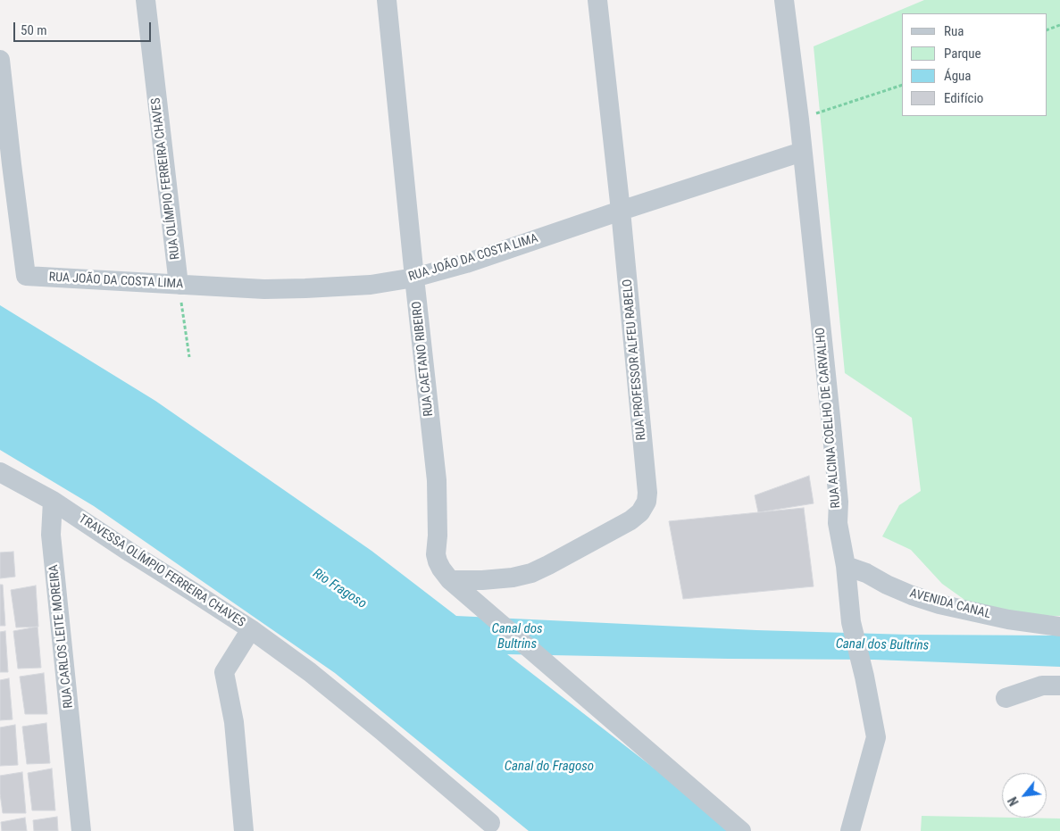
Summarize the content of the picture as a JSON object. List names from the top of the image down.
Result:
{
  "streets": {
    "street": [
      "RUA OLÍMPIO FERREIRA CHAVES",
      "RUA JOÃO DA COSTA LIMA",
      "RUA CAETANO RIBEIRO",
      "RUA PROFESSOR ALFEU RABELO",
      "RUA ALCINA COELHO DE CARVALHO",
      "TRAVESSA OLÍMPIO FERREIRA CHAVES",
      "AVENIDA CANAL",
      "RUA CARLOS LEITE MOREIRA"
    ]
  },
  "crossings": [
    ["RUA OLÍMPIO FERREIRA CHAVES", "RUA JOÃO DA COSTA LIMA"],
    ["RUA JOÃO DA COSTA LIMA", "RUA CAETANO RIBEIRO"],
    ["RUA JOÃO DA COSTA LIMA", "RUA PROFESSOR ALFEU RABELO"],
    ["RUA JOÃO DA COSTA LIMA", "RUA ALCINA COELHO DE CARVALHO"],
    ["RUA CAETANO RIBEIRO", "RUA PROFESSOR ALFEU RABELO"],
    ["RUA ALCINA COELHO DE CARVALHO", "AVENIDA CANAL"],
    ["TRAVESSA OLÍMPIO FERREIRA CHAVES", "RUA CARLOS LEITE MOREIRA"]
  ],
  "water": ["Rio Fragoso", "Canal dos Bultrins", "Canal do Fragoso"],
  "legend": [
    "Rua",
    "Parque",
    "Água",
    "Edifício"
  ],
  "scale_bar": "50 m",
  "north": "bottom left"
}
